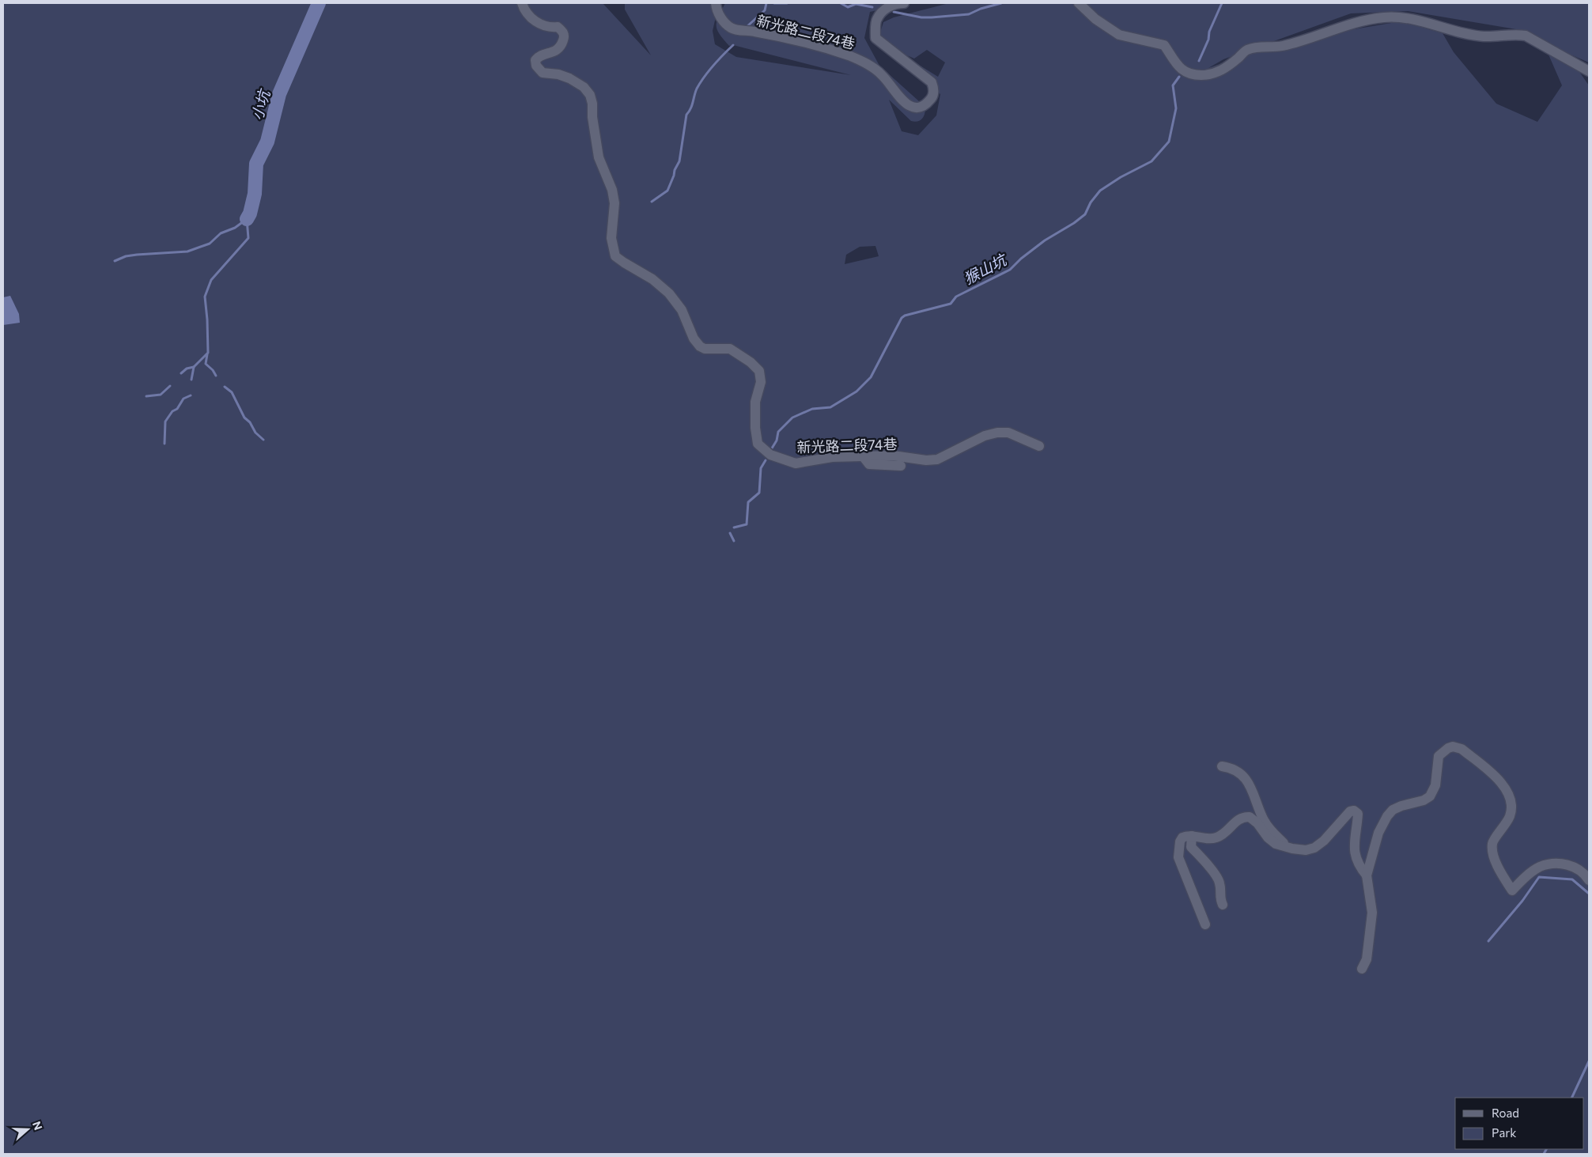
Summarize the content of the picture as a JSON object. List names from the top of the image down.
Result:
{
  "streets": {
    "street": ["新光路二段74巷"]
  },
  "water": ["小坑", "猴山坑"],
  "legend": ["Road", "Park"],
  "north": "right"
}
